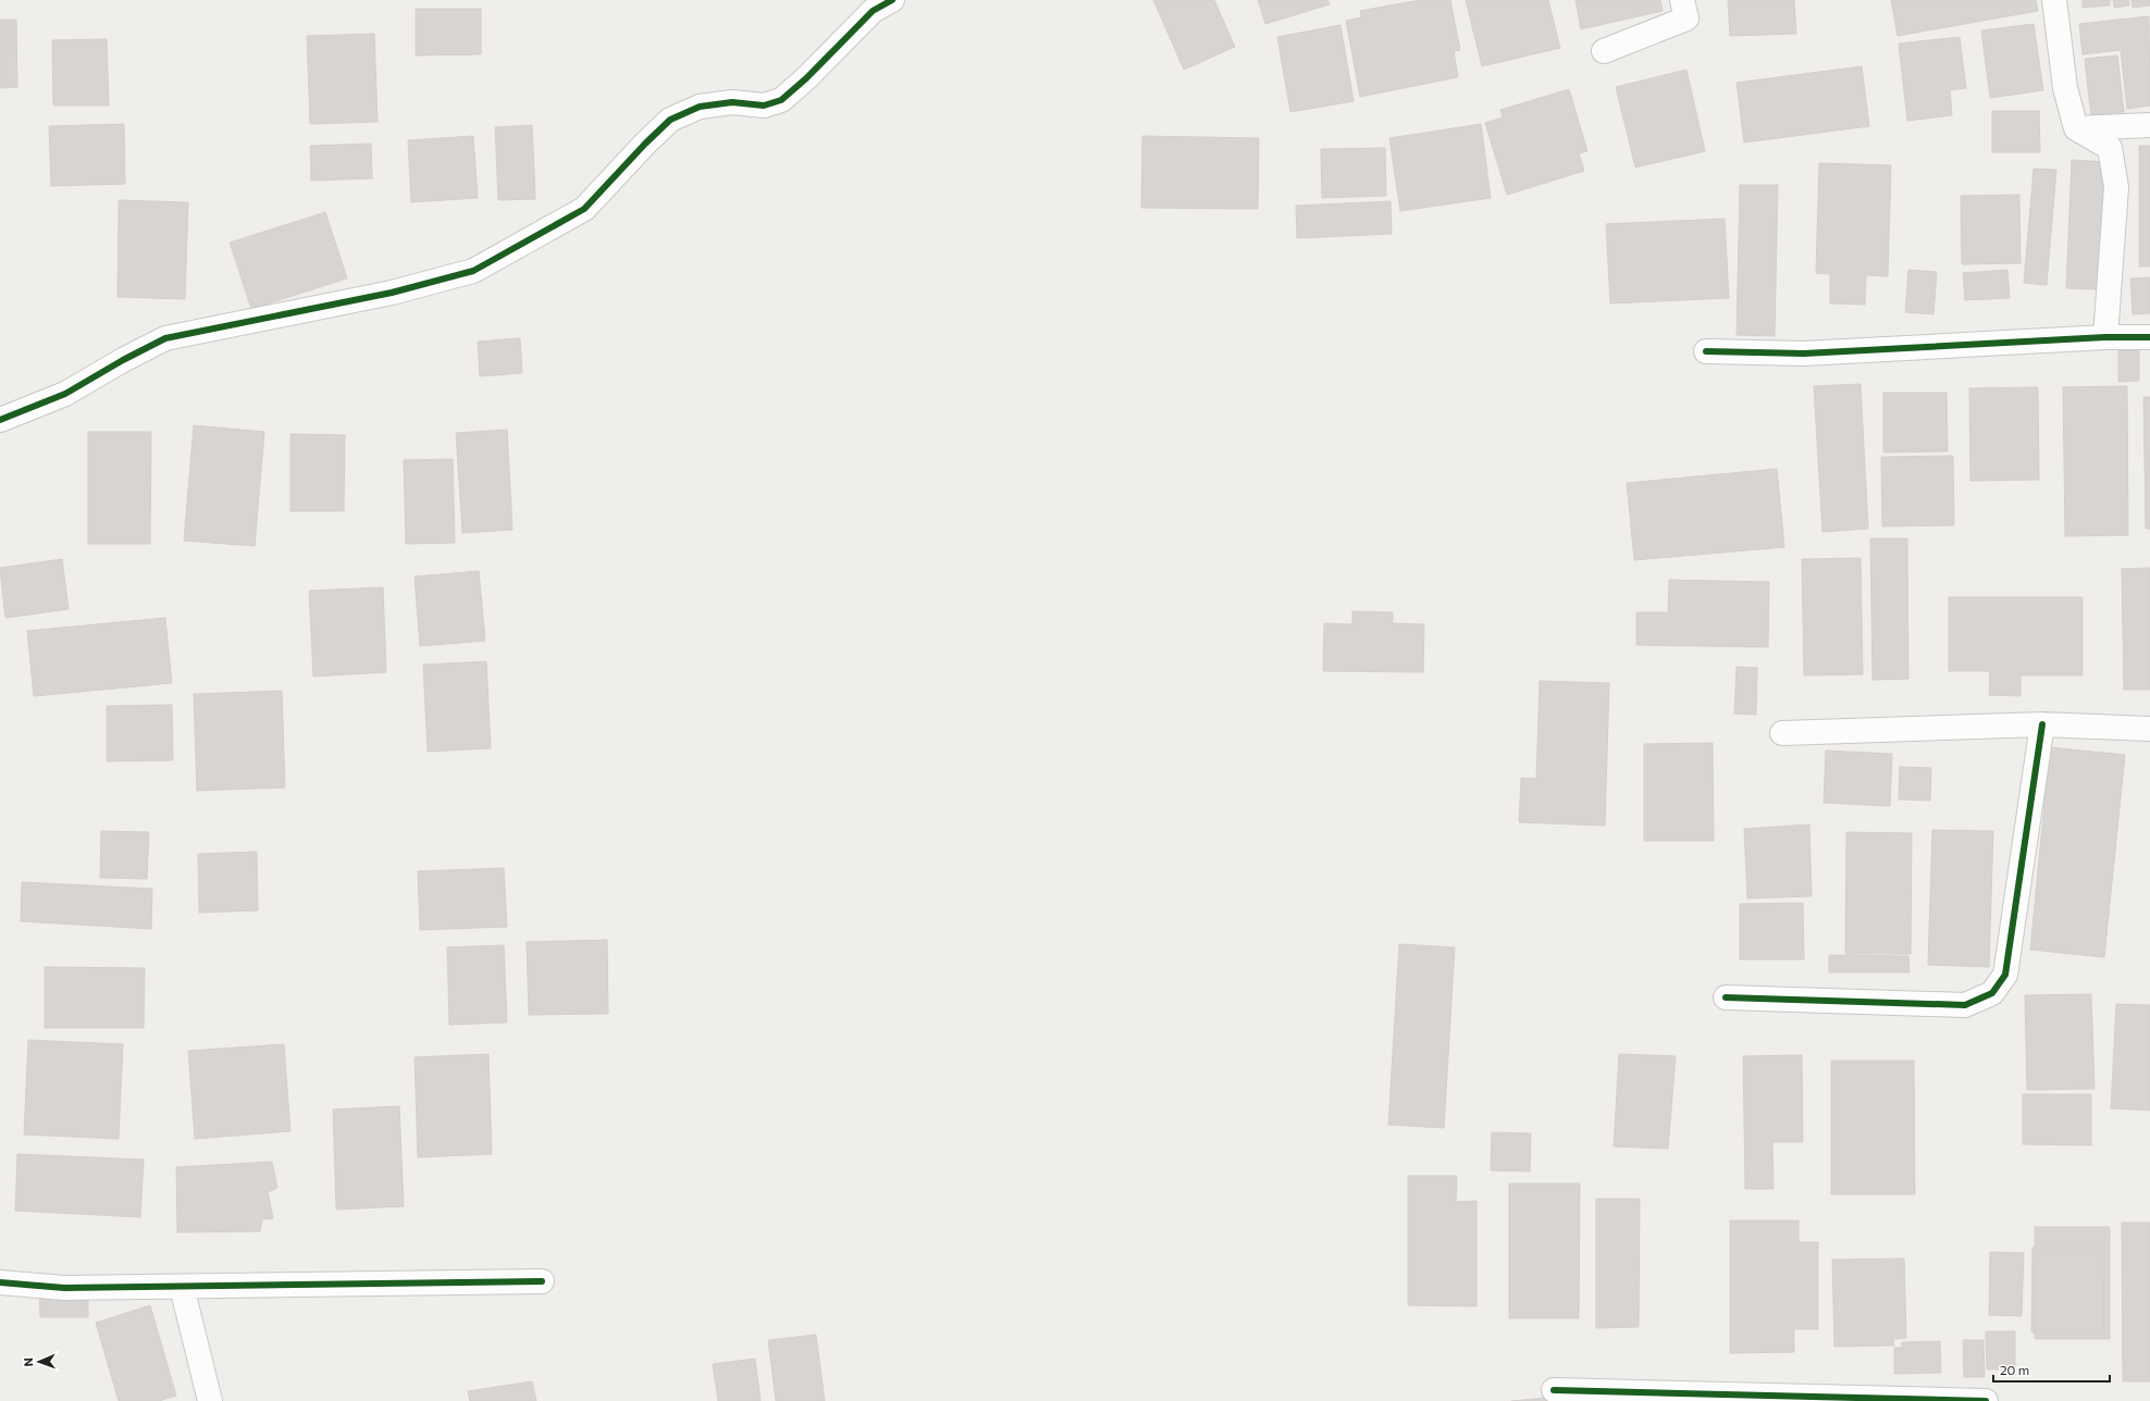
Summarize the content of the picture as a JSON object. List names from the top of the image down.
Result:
{
  "scale_bar": "20 m",
  "north": "left"
}
